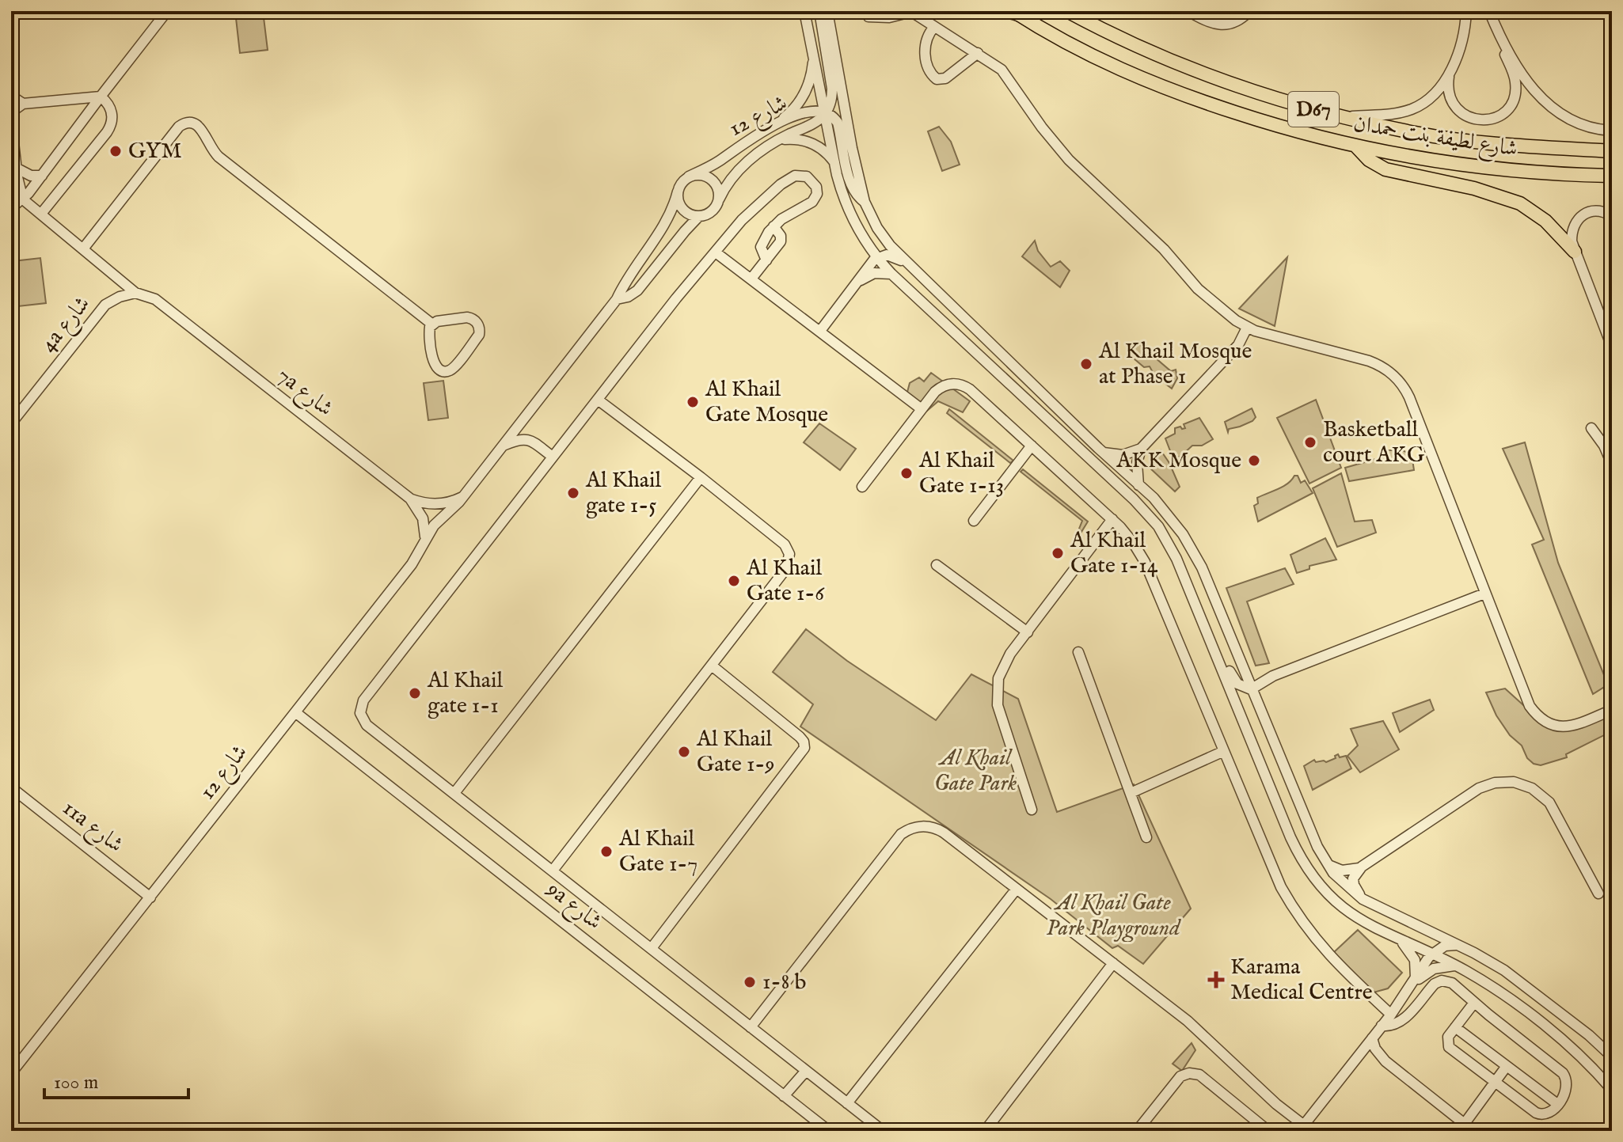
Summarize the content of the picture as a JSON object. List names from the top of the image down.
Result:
{
  "streets": {
    "main road": ["D67", "شارع لطيفة بنت حمدان"],
    "street": [
      "شارع 12",
      "4a شارع",
      "7a شارع",
      "11a شارع",
      "9a شارع"
    ]
  },
  "crossings": [
    ["شارع 12", "7a شارع"],
    ["شارع 12", "11a شارع"],
    ["شارع 12", "9a شارع"],
    ["4a شارع", "7a شارع"]
  ],
  "parks": ["Al Khail Gate Park", "Al Khail Gate Park Playground"],
  "places": {
    "other": [
      "GYM",
      "Al Khail Mosque at Phase 1",
      "Al Khail Gate Mosque",
      "Basketball court AKG",
      "AKK Mosque",
      "Al Khail Gate 1-13",
      "Al Khail gate 1-5",
      "Al Khail Gate 1-14",
      "Al Khail Gate 1-6",
      "Al Khail gate 1-1",
      "Al Khail Gate 1-9",
      "Al Khail Gate 1-7",
      "1-8 b"
    ],
    "health": ["Karama Medical Centre"]
  },
  "scale_bar": "100 m"
}
